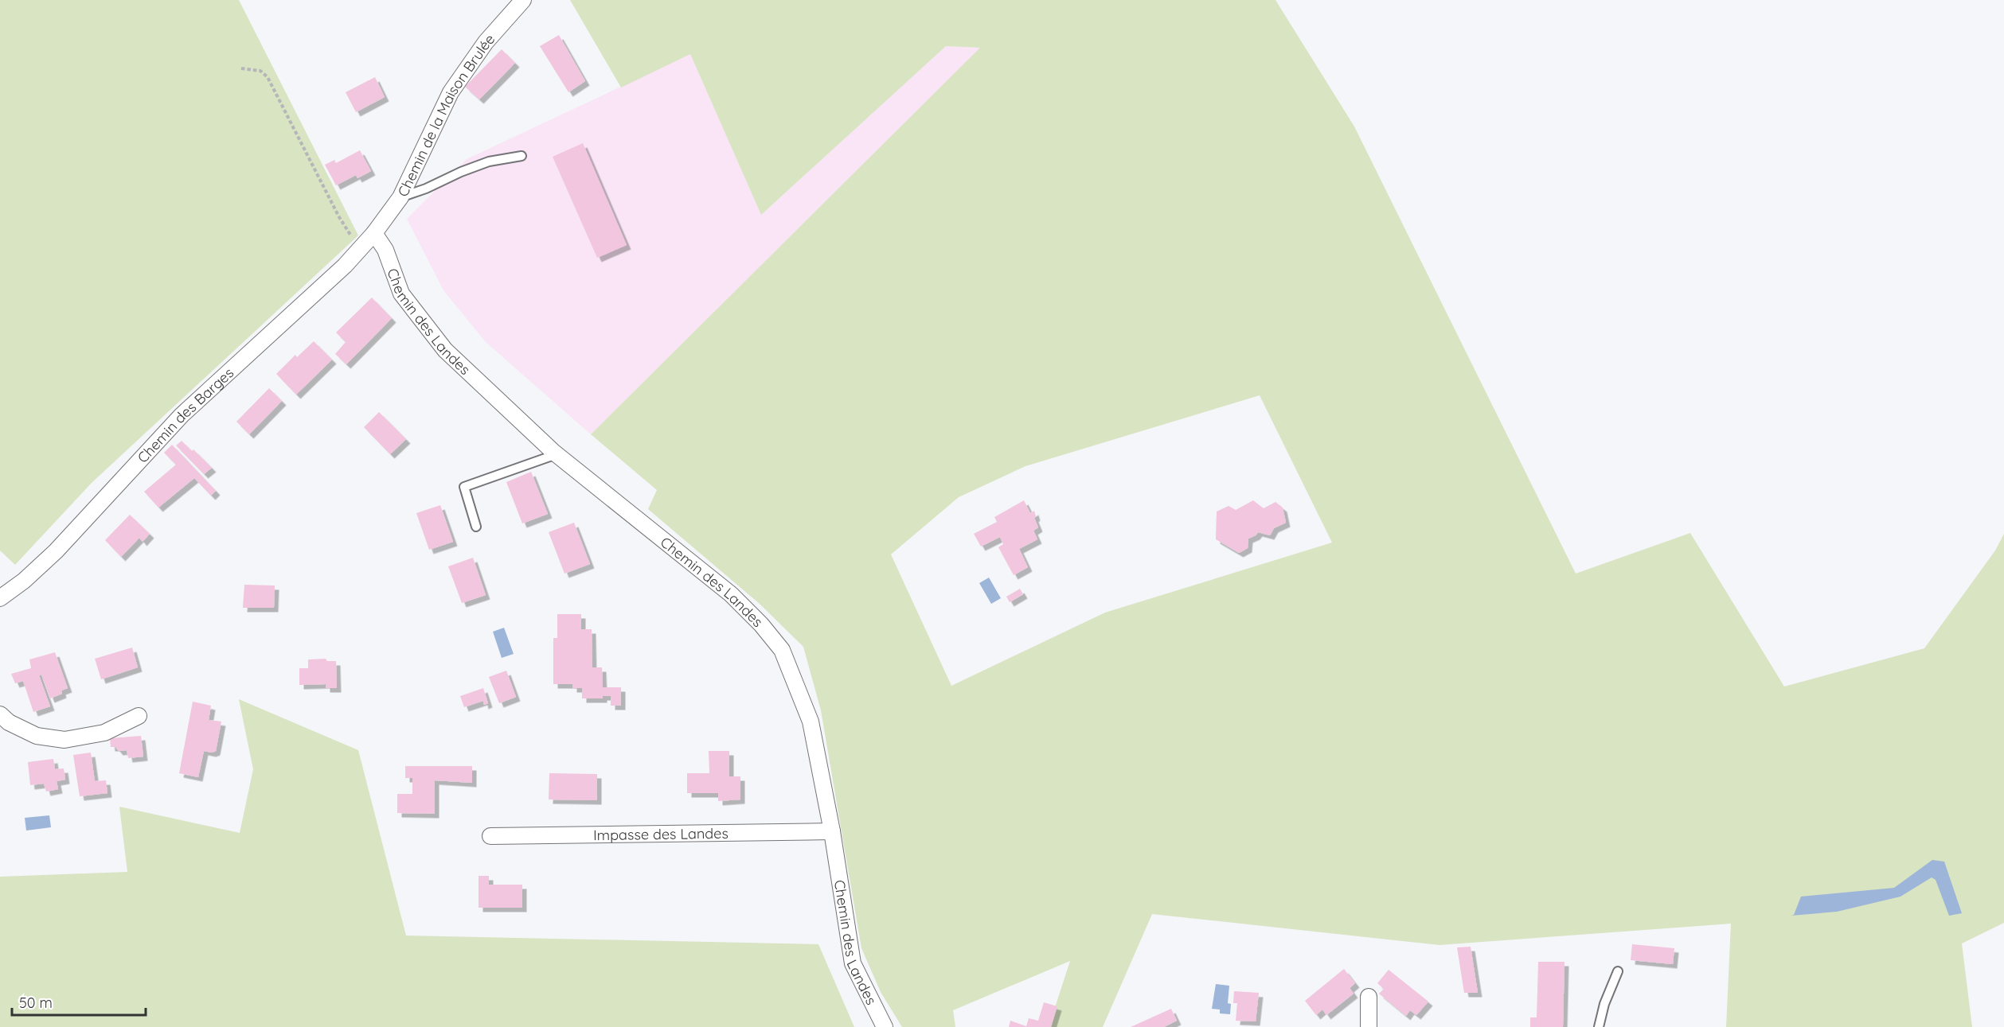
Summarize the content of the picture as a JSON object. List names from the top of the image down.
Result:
{
  "streets": {
    "street": [
      "Chemin de la Maison Brulée",
      "Chemin des Landes",
      "Chemin des Barges",
      "Impasse des Landes"
    ]
  },
  "crossings": [
    ["Chemin de la Maison Brulée", "Chemin des Landes"],
    ["Chemin de la Maison Brulée", "Chemin des Barges"],
    ["Chemin des Landes", "Chemin des Barges"],
    ["Chemin des Landes", "Impasse des Landes"]
  ],
  "scale_bar": "50 m"
}
